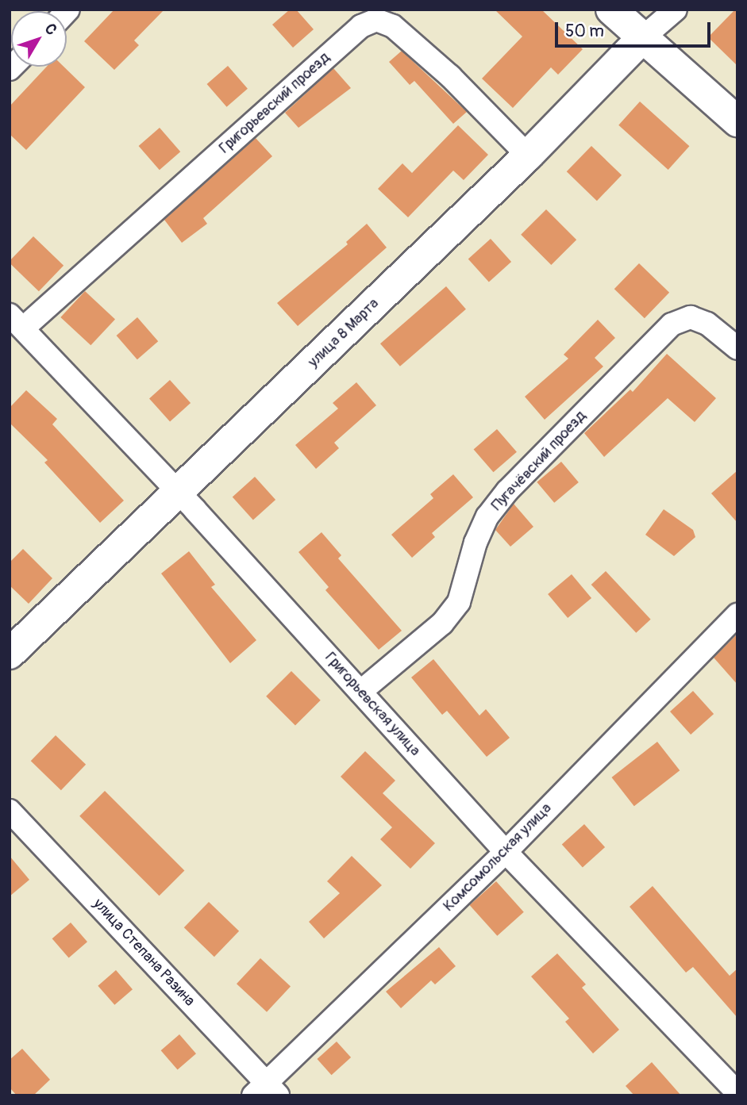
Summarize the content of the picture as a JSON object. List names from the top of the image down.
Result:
{
  "streets": {
    "main road": ["улица 8 Марта"],
    "street": [
      "Григорьевский проезд",
      "Пугачёвский проезд",
      "Григорьевская улица",
      "Комсомольская улица",
      "улица Степана Разина"
    ]
  },
  "crossings": [
    ["Григорьевский проезд", "улица 8 Марта"],
    ["Григорьевский проезд", "Григорьевская улица"],
    ["улица 8 Марта", "Григорьевская улица"],
    ["Пугачёвский проезд", "Григорьевская улица"],
    ["Григорьевская улица", "Комсомольская улица"],
    ["Комсомольская улица", "улица Степана Разина"]
  ],
  "scale_bar": "50 m",
  "north": "top right"
}
